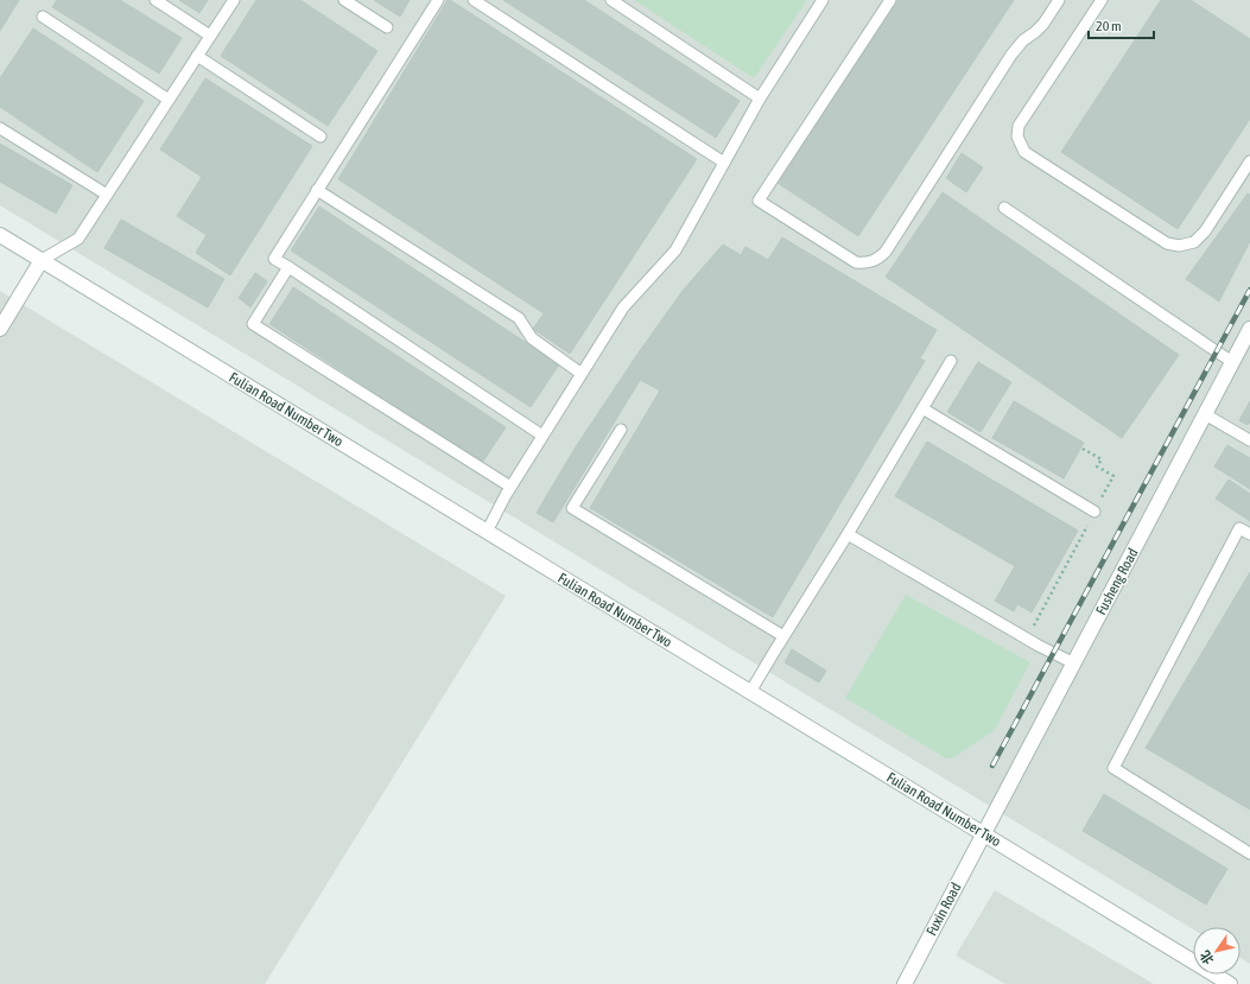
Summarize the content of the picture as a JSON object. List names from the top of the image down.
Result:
{
  "streets": {
    "street": ["Fulian Road Number Two", "Fusheng Road", "Fuxin Road"]
  },
  "crossings": [
    ["Fulian Road Number Two", "Fusheng Road"],
    ["Fulian Road Number Two", "Fuxin Road"],
    ["Fusheng Road", "Fuxin Road"]
  ],
  "scale_bar": "20 m",
  "north": "bottom left"
}
